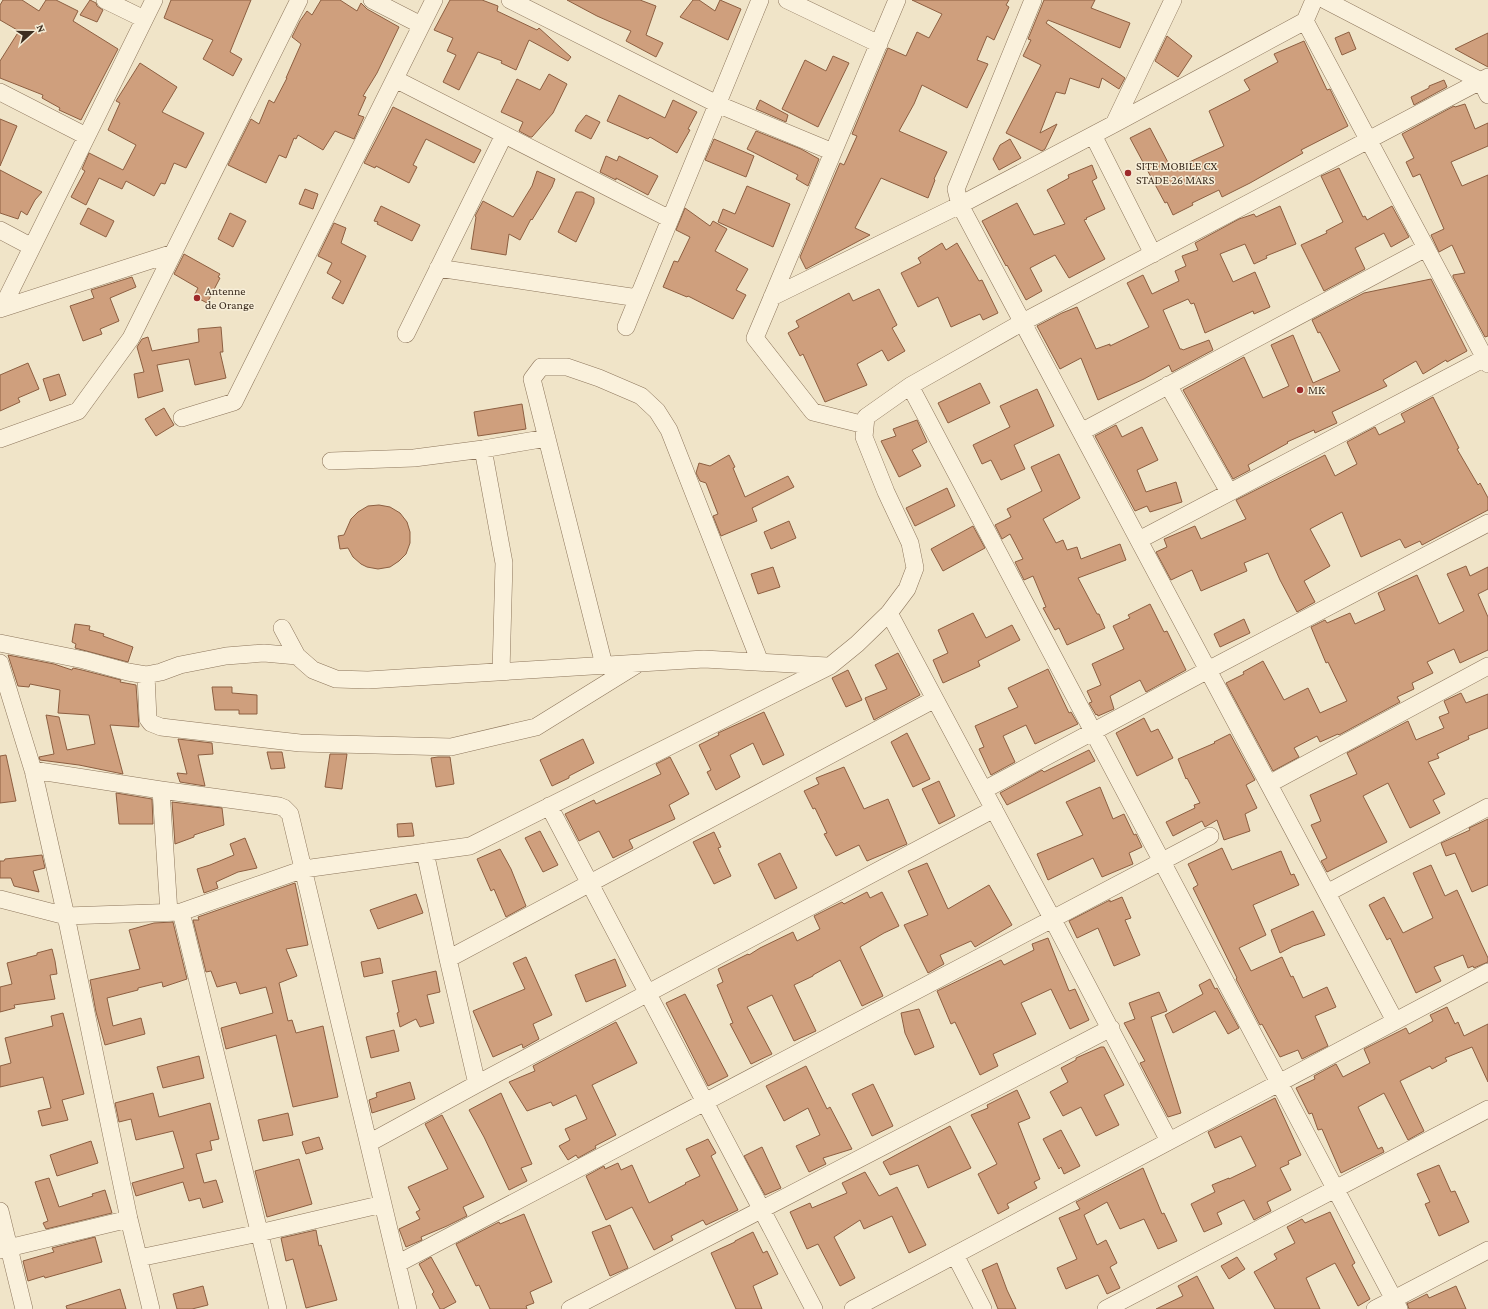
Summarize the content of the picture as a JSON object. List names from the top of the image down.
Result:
{
  "places": ["SITE MOBILE CX STADE 26 MARS", "Antenne de Orange", "MK"],
  "north": "right"
}
